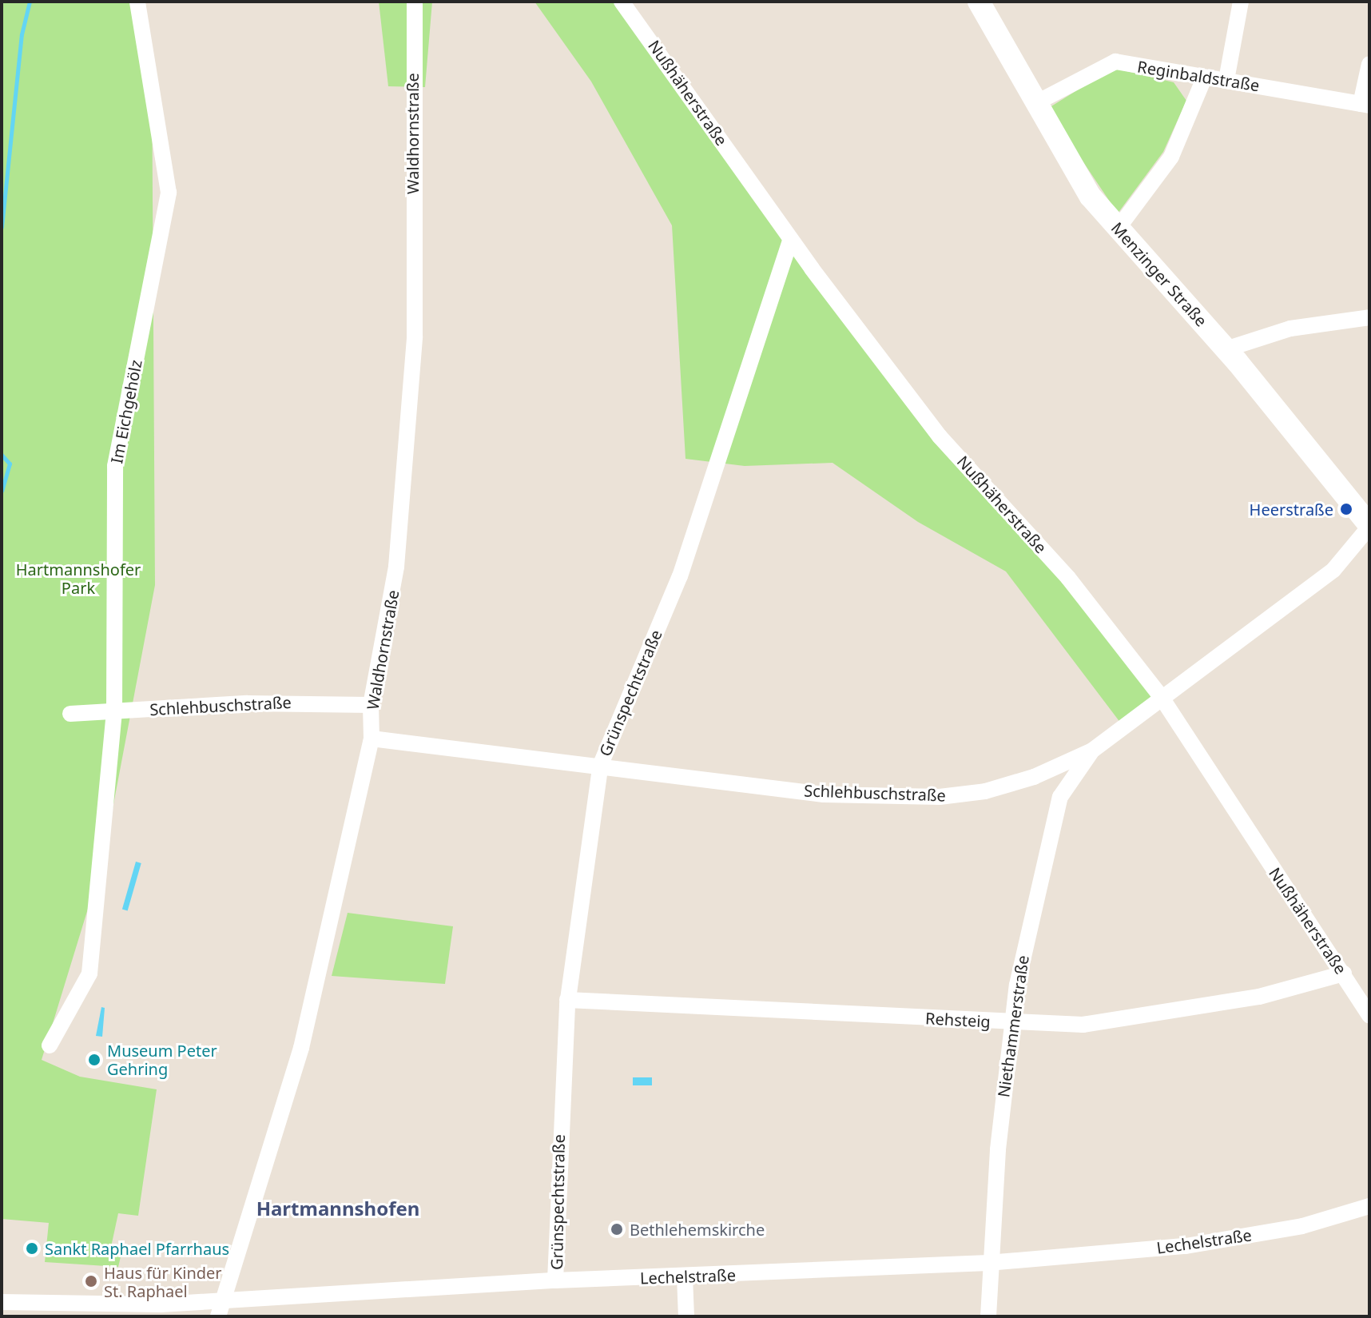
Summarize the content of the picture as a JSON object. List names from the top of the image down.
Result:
{
  "streets": {
    "street": [
      "Reginbaldstraße",
      "Nußhäherstraße",
      "Waldhornstraße",
      "Menzinger Straße",
      "Im Eichgehölz",
      "Grünspechtstraße",
      "Schlehbuschstraße",
      "Rehsteig",
      "Niethammerstraße",
      "Lechelstraße"
    ]
  },
  "crossings": [
    ["Reginbaldstraße", "Menzinger Straße"],
    ["Nußhäherstraße", "Grünspechtstraße"],
    ["Nußhäherstraße", "Schlehbuschstraße"],
    ["Nußhäherstraße", "Rehsteig"],
    ["Waldhornstraße", "Schlehbuschstraße"],
    ["Waldhornstraße", "Lechelstraße"],
    ["Menzinger Straße", "Schlehbuschstraße"],
    ["Im Eichgehölz", "Schlehbuschstraße"],
    ["Grünspechtstraße", "Schlehbuschstraße"],
    ["Grünspechtstraße", "Rehsteig"],
    ["Grünspechtstraße", "Lechelstraße"],
    ["Schlehbuschstraße", "Niethammerstraße"],
    ["Rehsteig", "Niethammerstraße"],
    ["Niethammerstraße", "Lechelstraße"]
  ],
  "districts": ["Hartmannshofen"],
  "parks": ["Hartmannshofer Park"],
  "places": [
    "Heerstraße",
    "Museum Peter Gehring",
    "Bethlehemskirche",
    "Sankt Raphael Pfarrhaus",
    "Haus für Kinder St. Raphael"
  ]
}
